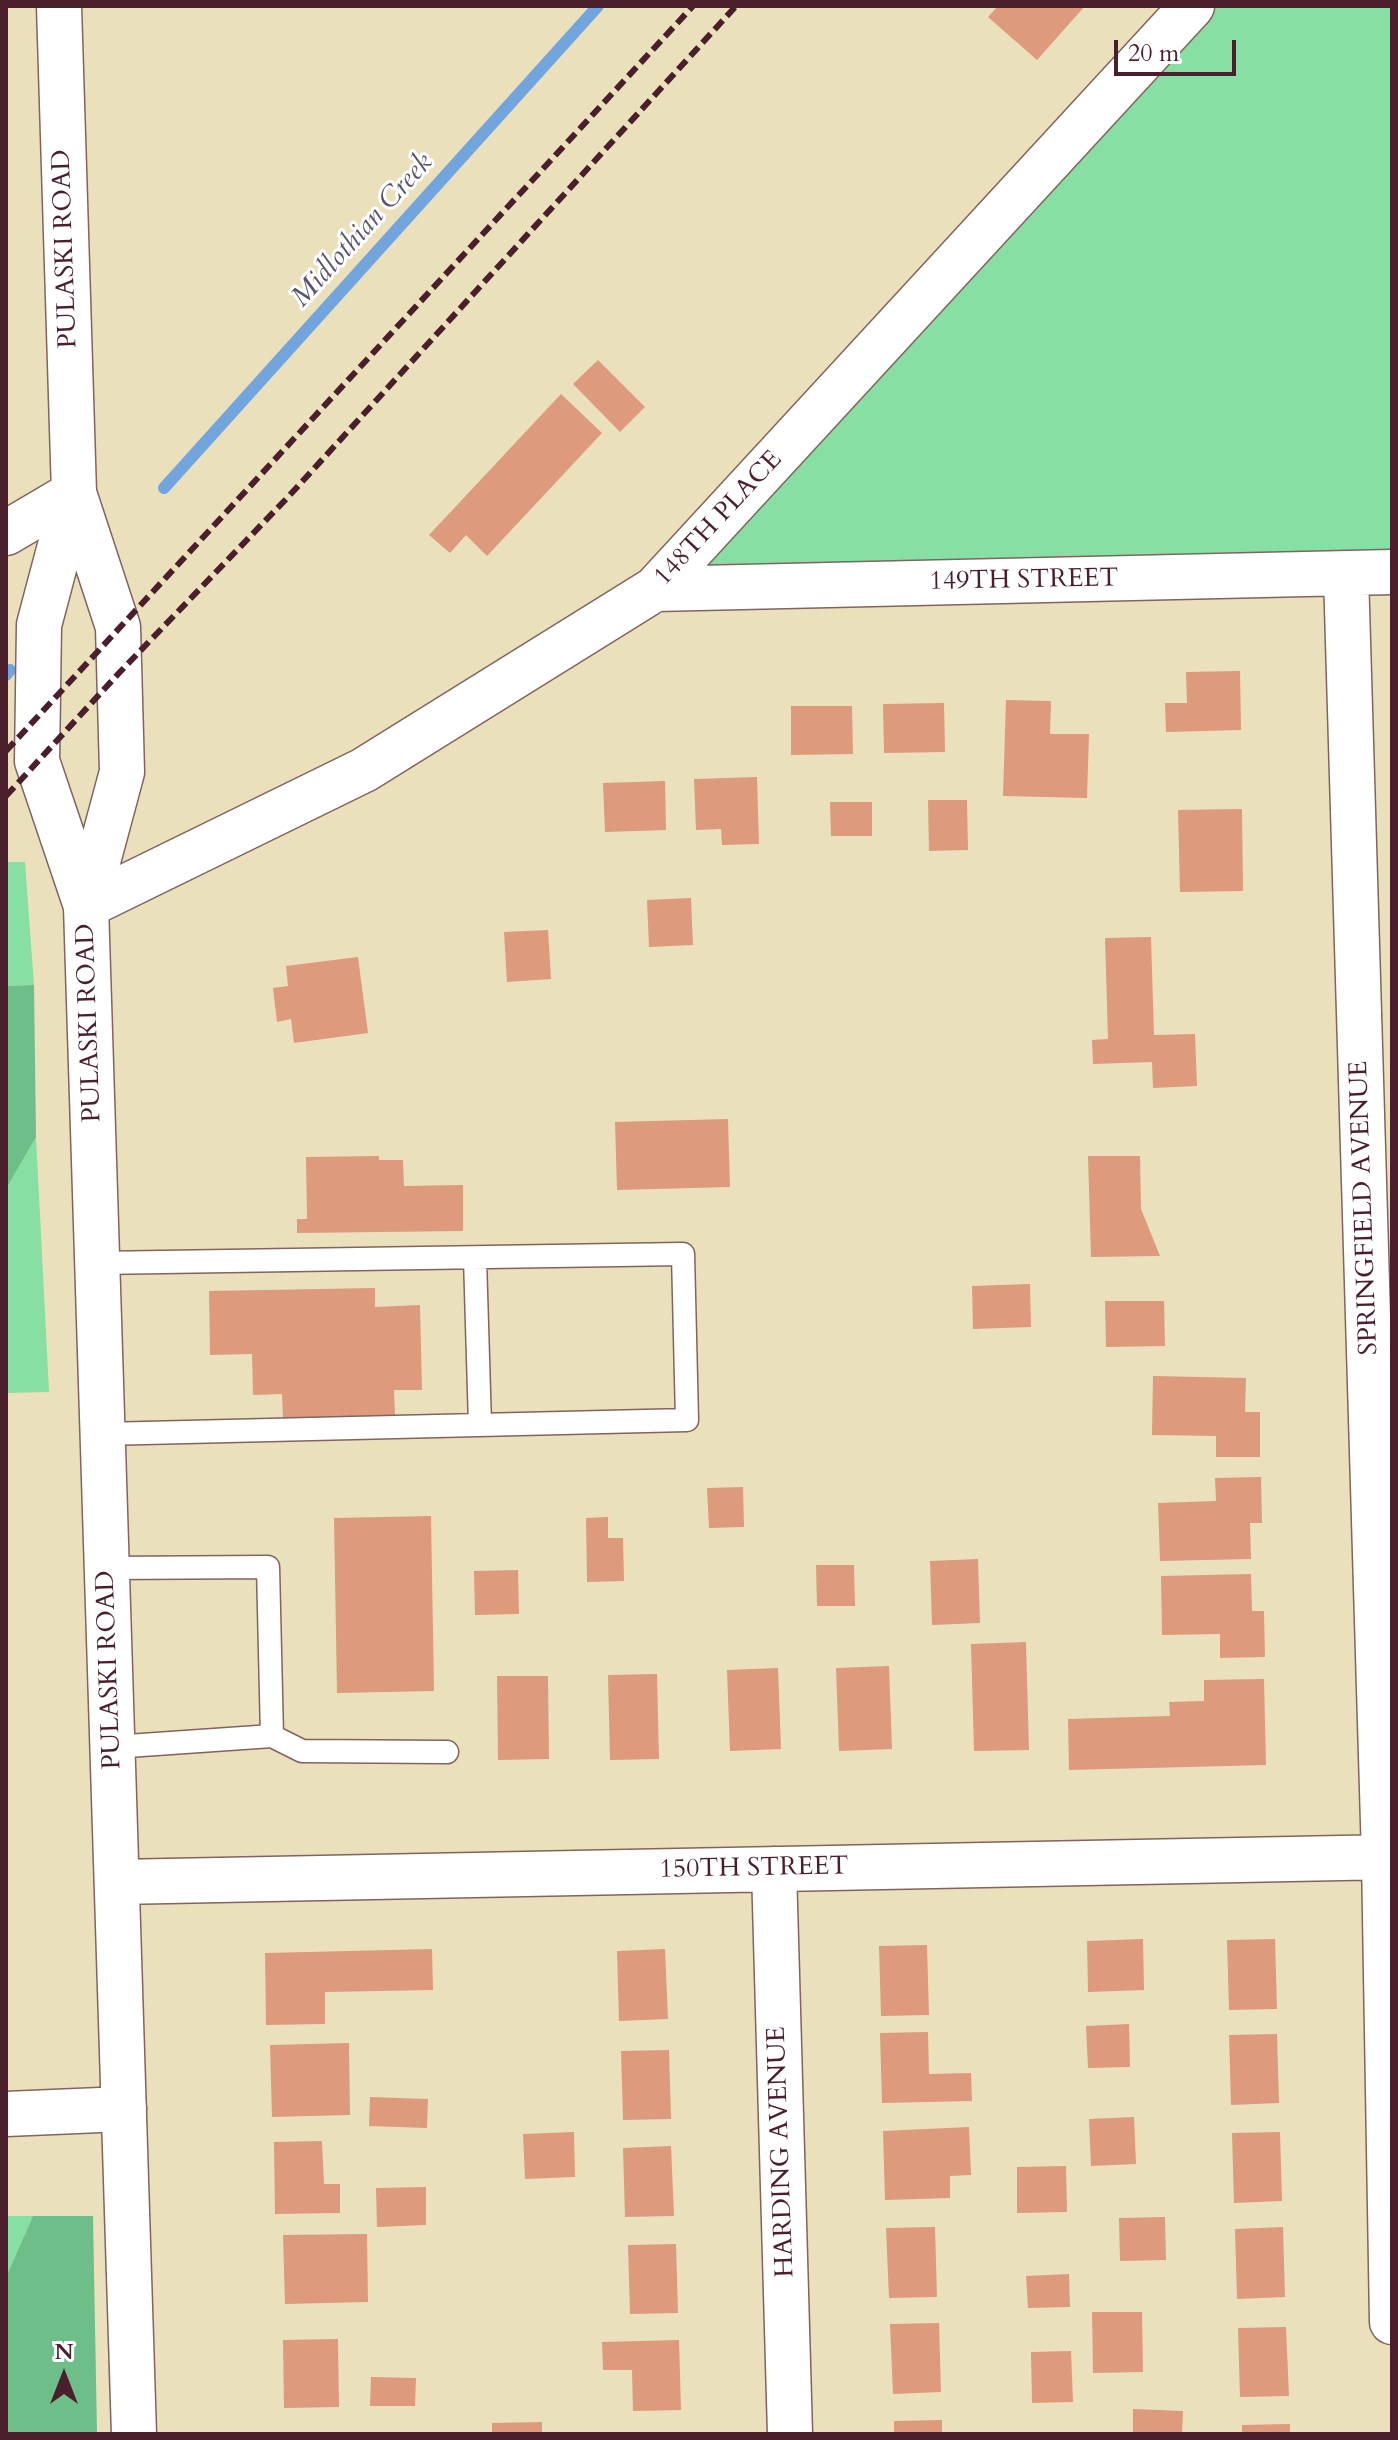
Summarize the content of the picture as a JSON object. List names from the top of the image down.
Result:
{
  "streets": {
    "street": [
      "PULASKI ROAD",
      "148TH PLACE",
      "149TH STREET",
      "SPRINGFIELD AVENUE",
      "150TH STREET",
      "HARDING AVENUE"
    ]
  },
  "crossings": [
    ["PULASKI ROAD", "148TH PLACE"],
    ["PULASKI ROAD", "150TH STREET"],
    ["148TH PLACE", "149TH STREET"],
    ["149TH STREET", "SPRINGFIELD AVENUE"],
    ["SPRINGFIELD AVENUE", "150TH STREET"],
    ["150TH STREET", "HARDING AVENUE"]
  ],
  "water": ["Midlothian Creek"],
  "scale_bar": "20 m",
  "north": "top"
}
